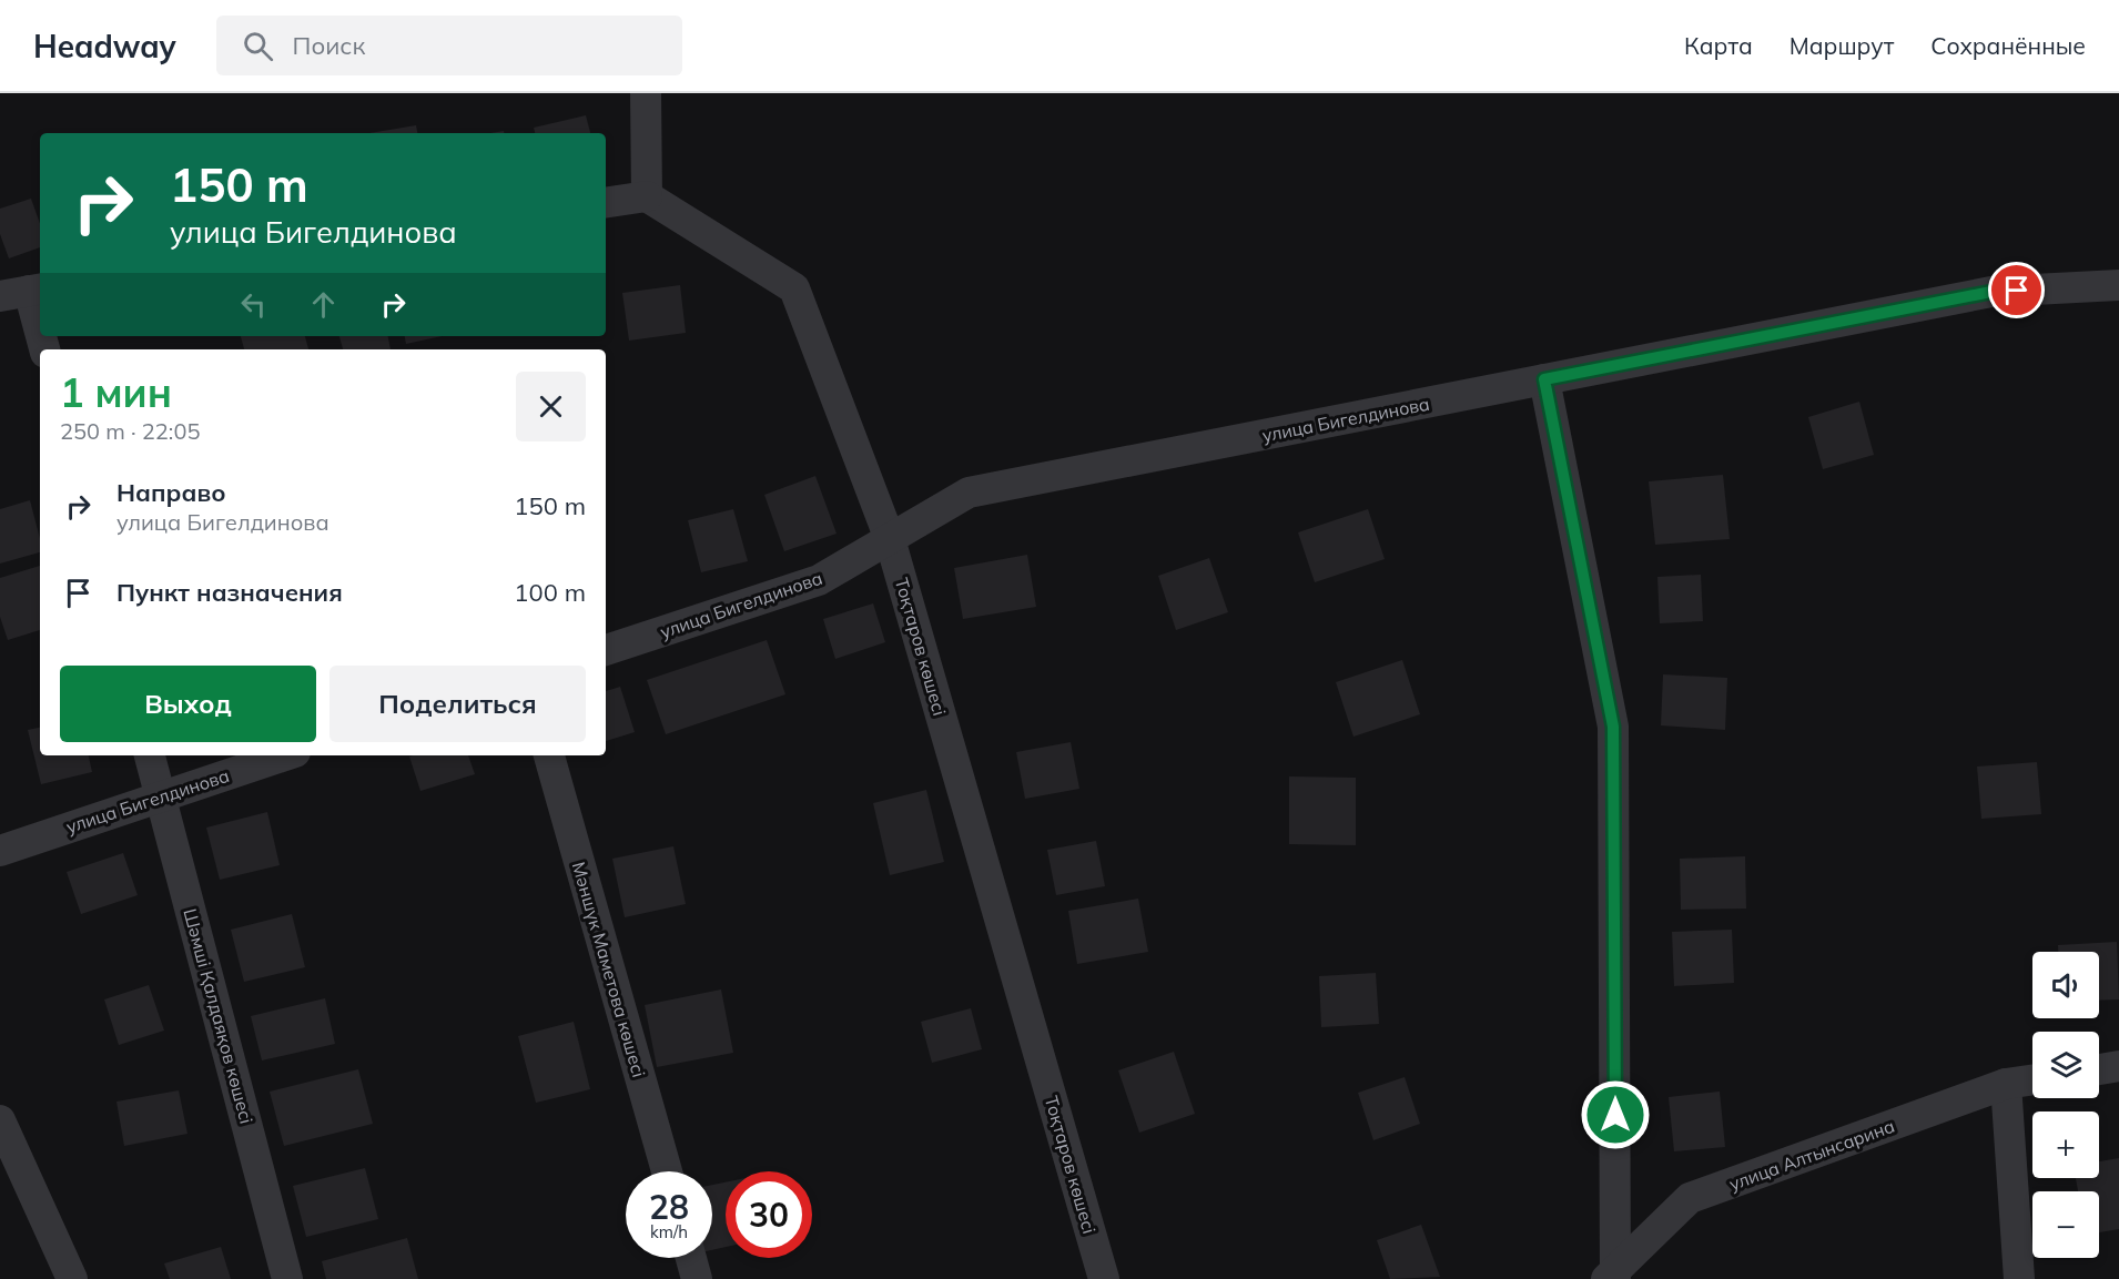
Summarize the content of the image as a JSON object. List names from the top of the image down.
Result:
{
  "streets": {
    "street": [
      "улица Бигелдинова",
      "Тоқтаров көшесі",
      "Мәншүк Маметова көшесі",
      "Шәмші Қалдаяқов көшесі",
      "улица Алтынсарина"
    ]
  },
  "crossings": [
    ["улица Бигелдинова", "Тоқтаров көшесі"],
    ["улица Бигелдинова", "Шәмші Қалдаяқов көшесі"]
  ],
  "page": {
    "header": "Headway",
    "search": "Поиск",
    "nav": ["Карта", "Маршрут", "Сохранённые"],
    "turn": ["150 m", "улица Бигелдинова"],
    "heading": ["1 мин", "250 m · 22:05"],
    "list": [
      {
        "name": "Направо",
        "note": "улица Бигелдинова",
        "value": "150 m"
      },
      {
        "name": "Пункт назначения",
        "value": "100 m"
      }
    ],
    "buttons": ["Выход", "Поделиться"],
    "map_buttons": ["+", "−"],
    "speed": "28 km/h",
    "limit": "30"
  }
}
